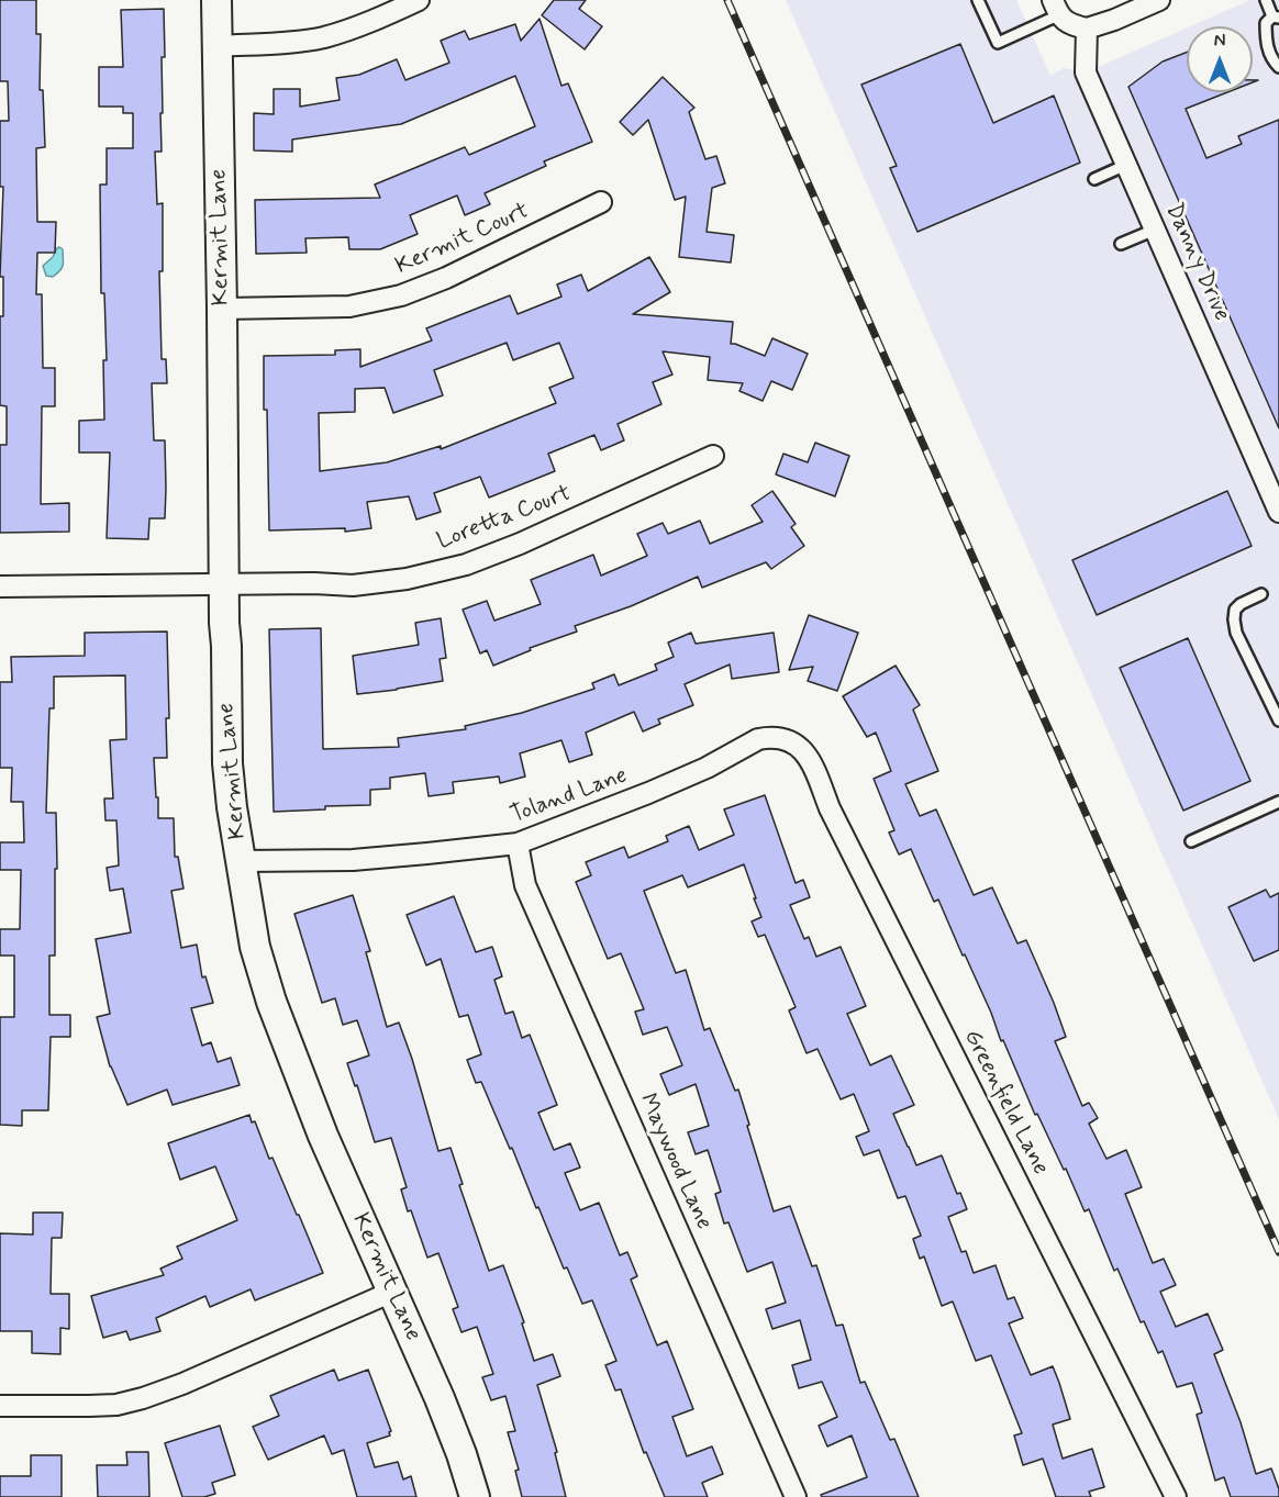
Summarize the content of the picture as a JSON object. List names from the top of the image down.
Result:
{
  "streets": {
    "street": [
      "Kermit Lane",
      "Kermit Court",
      "Danny Drive",
      "Loretta Court",
      "Toland Lane",
      "Greenfield Lane",
      "Maywood Lane"
    ]
  },
  "crossings": [
    ["Kermit Lane", "Kermit Court"],
    ["Kermit Lane", "Loretta Court"],
    ["Kermit Lane", "Toland Lane"],
    ["Toland Lane", "Greenfield Lane"],
    ["Toland Lane", "Maywood Lane"]
  ],
  "north": "top"
}
